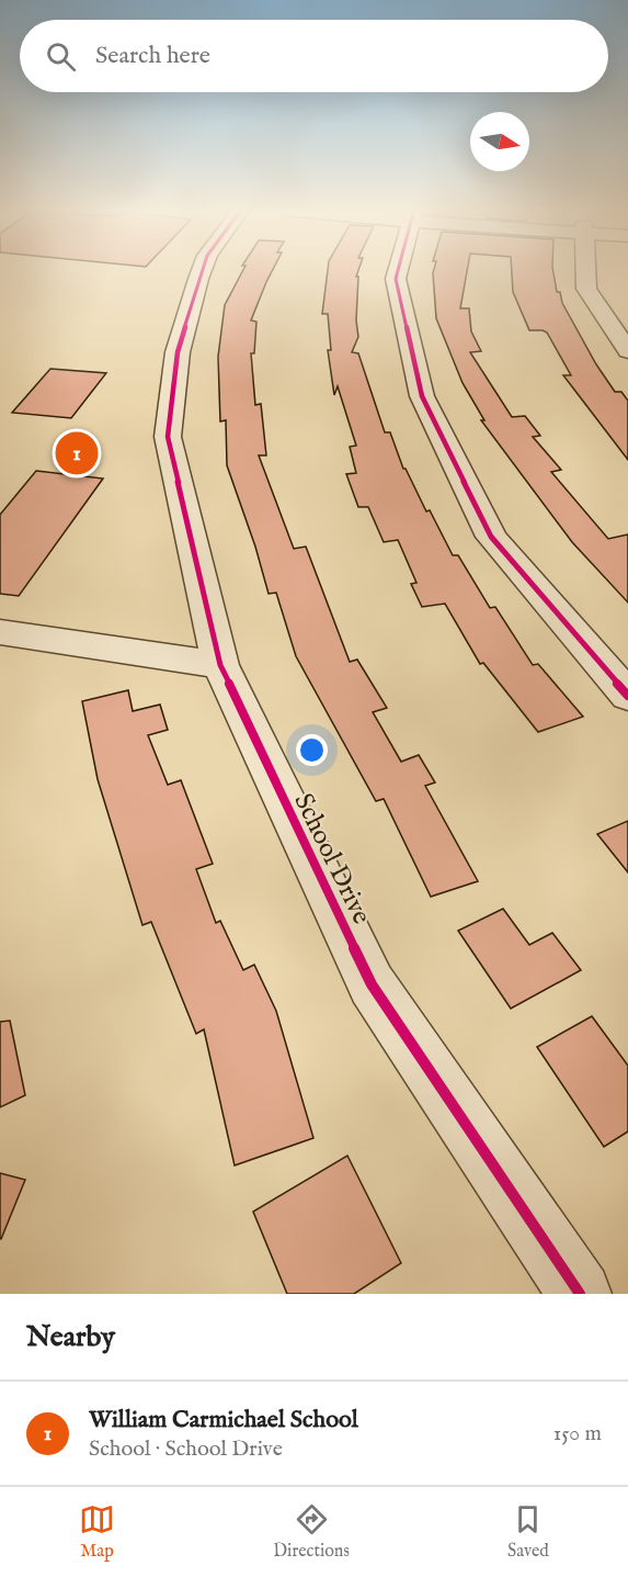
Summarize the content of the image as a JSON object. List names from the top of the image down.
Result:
{
  "streets": {
    "street": ["School Drive"]
  },
  "north": "right",
  "page": {
    "search": "Search here",
    "pins": "1",
    "heading": "Nearby",
    "list": [
      {
        "mark": "1",
        "name": "William Carmichael School",
        "note": "School · School Drive",
        "value": "150 m"
      }
    ],
    "nav": ["Map", "Directions", "Saved"]
  }
}
